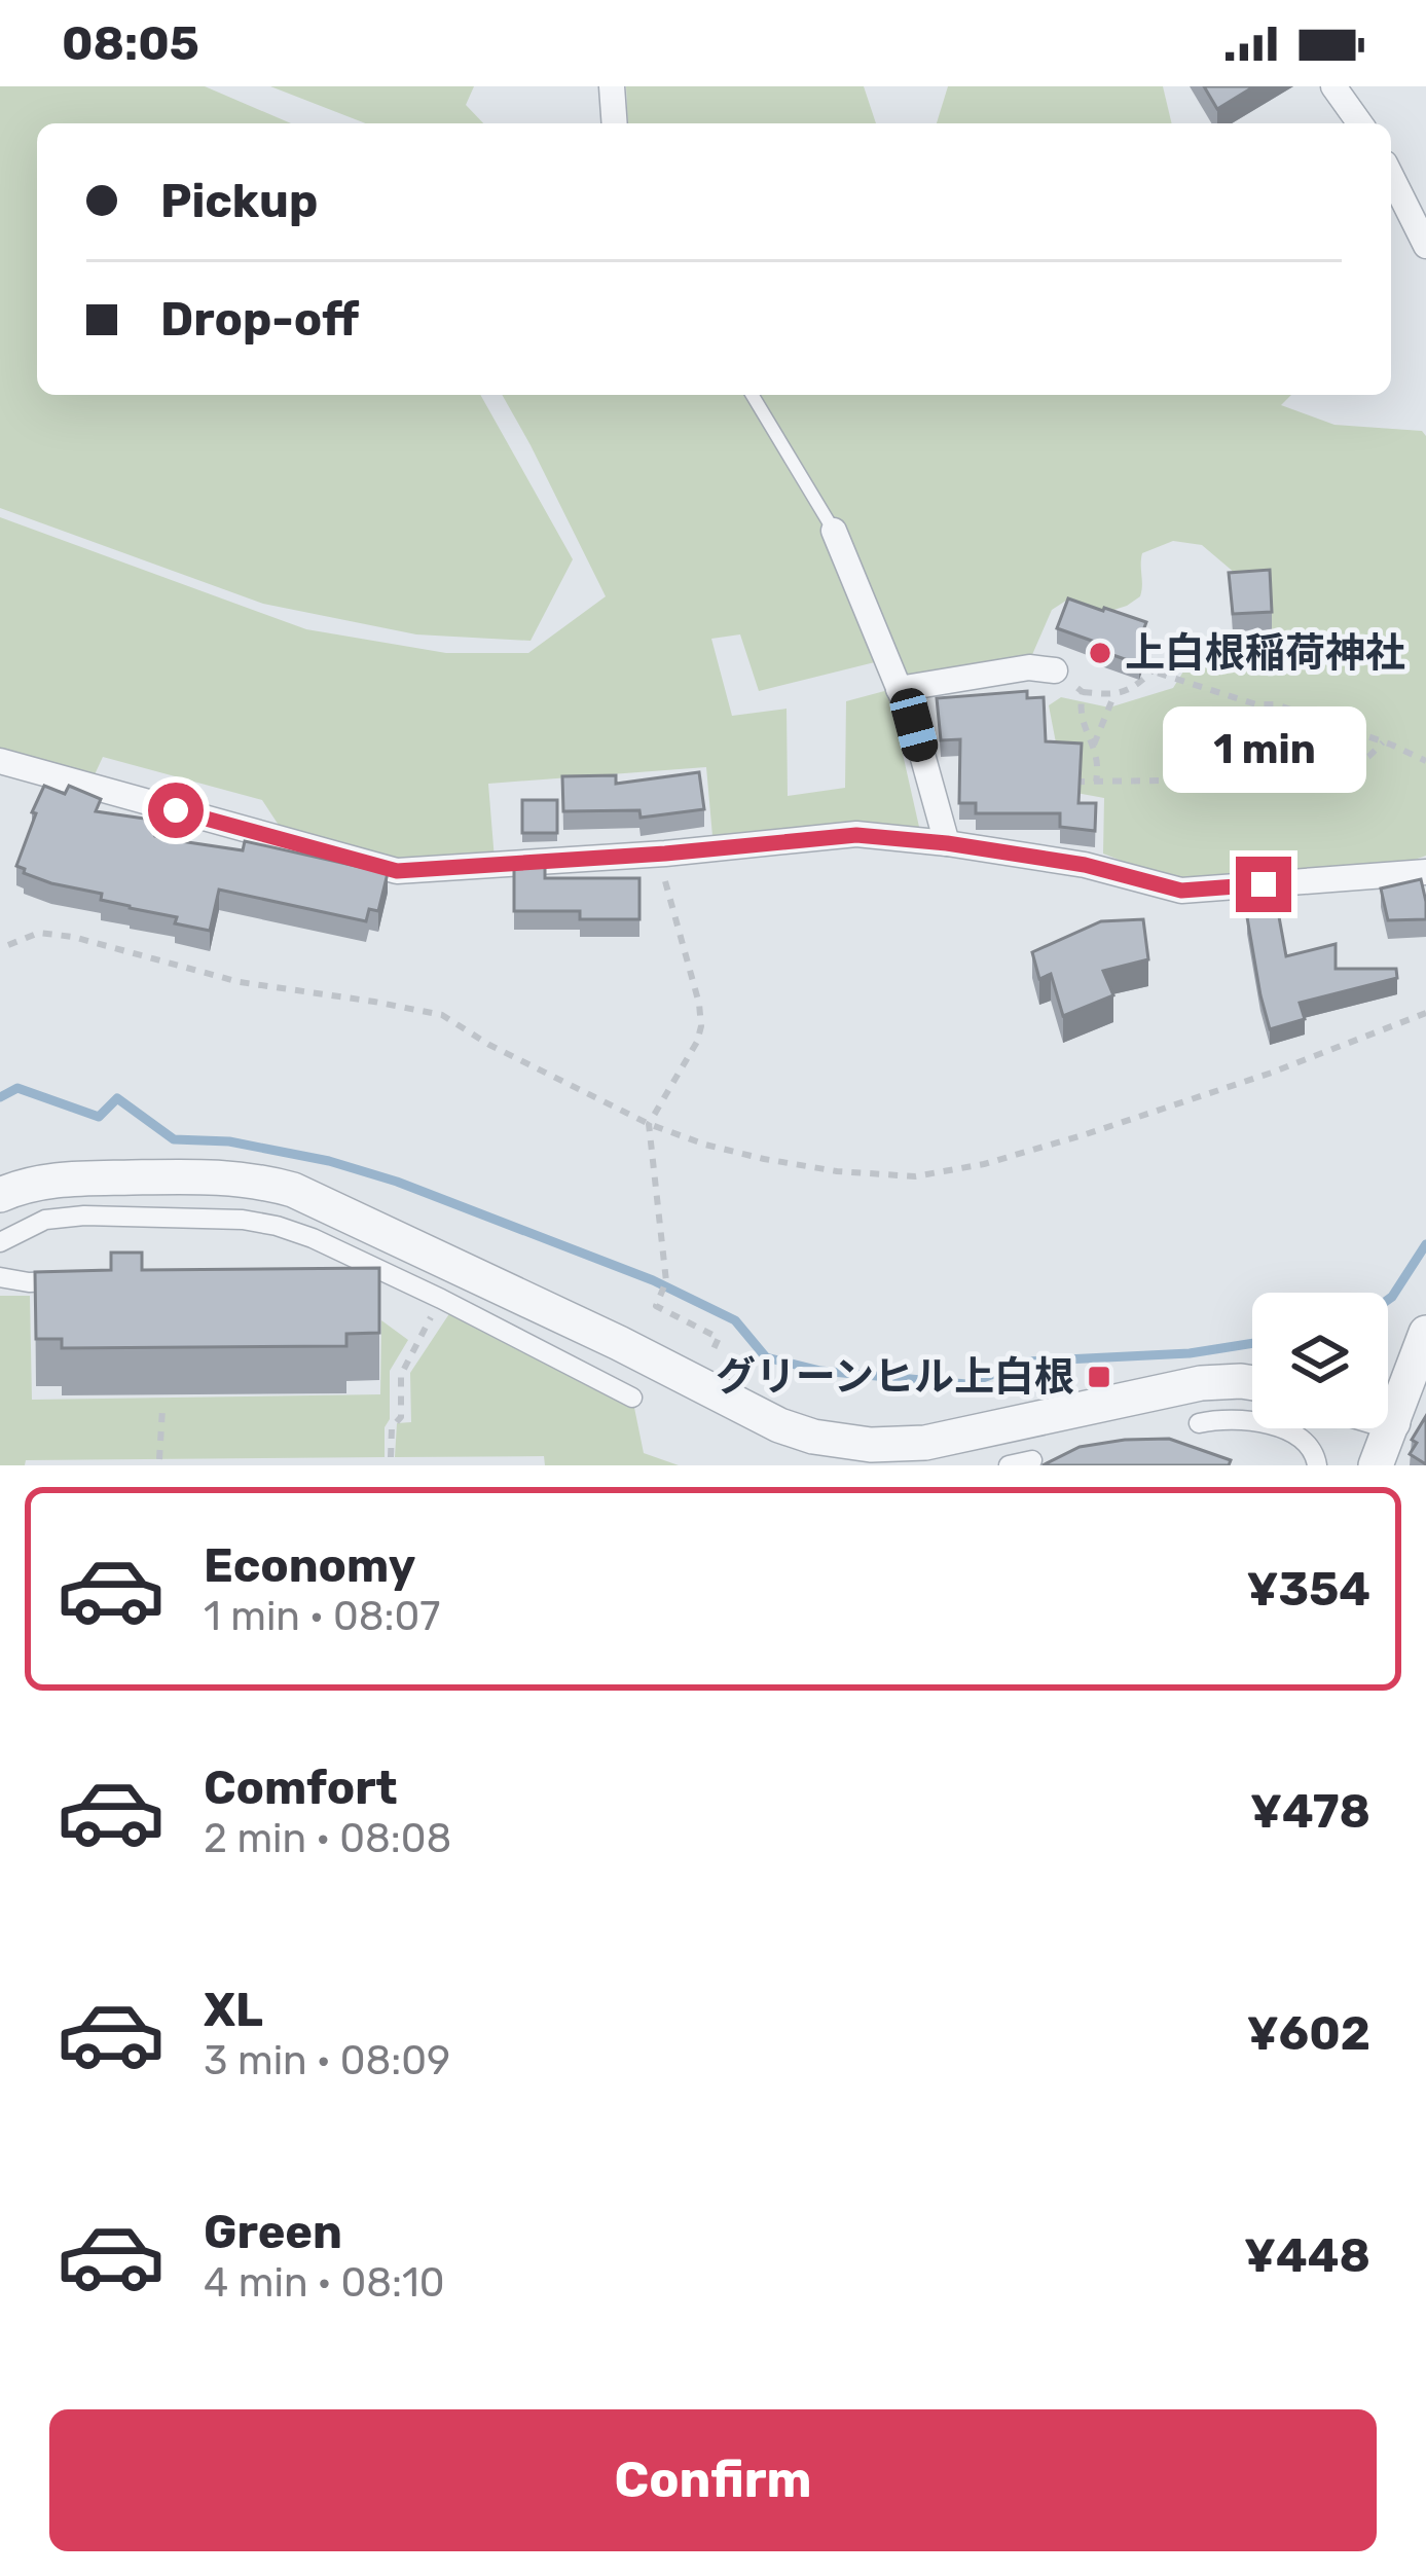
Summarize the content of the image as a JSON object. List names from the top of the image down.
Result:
{
  "places": {
    "other": ["上白根稲荷神社"],
    "transit": ["グリーンヒル上白根"]
  },
  "page": {
    "status": "08:05",
    "banner": ["Pickup", "Drop-off"],
    "bubble": "1 min",
    "list": [
      {
        "name": "Economy",
        "note": "1 min · 08:07",
        "value": "¥354"
      },
      {
        "name": "Comfort",
        "note": "2 min · 08:08",
        "value": "¥478"
      },
      {
        "name": "XL",
        "note": "3 min · 08:09",
        "value": "¥602"
      },
      {
        "name": "Green",
        "note": "4 min · 08:10",
        "value": "¥448"
      }
    ],
    "buttons": "Confirm"
  }
}
